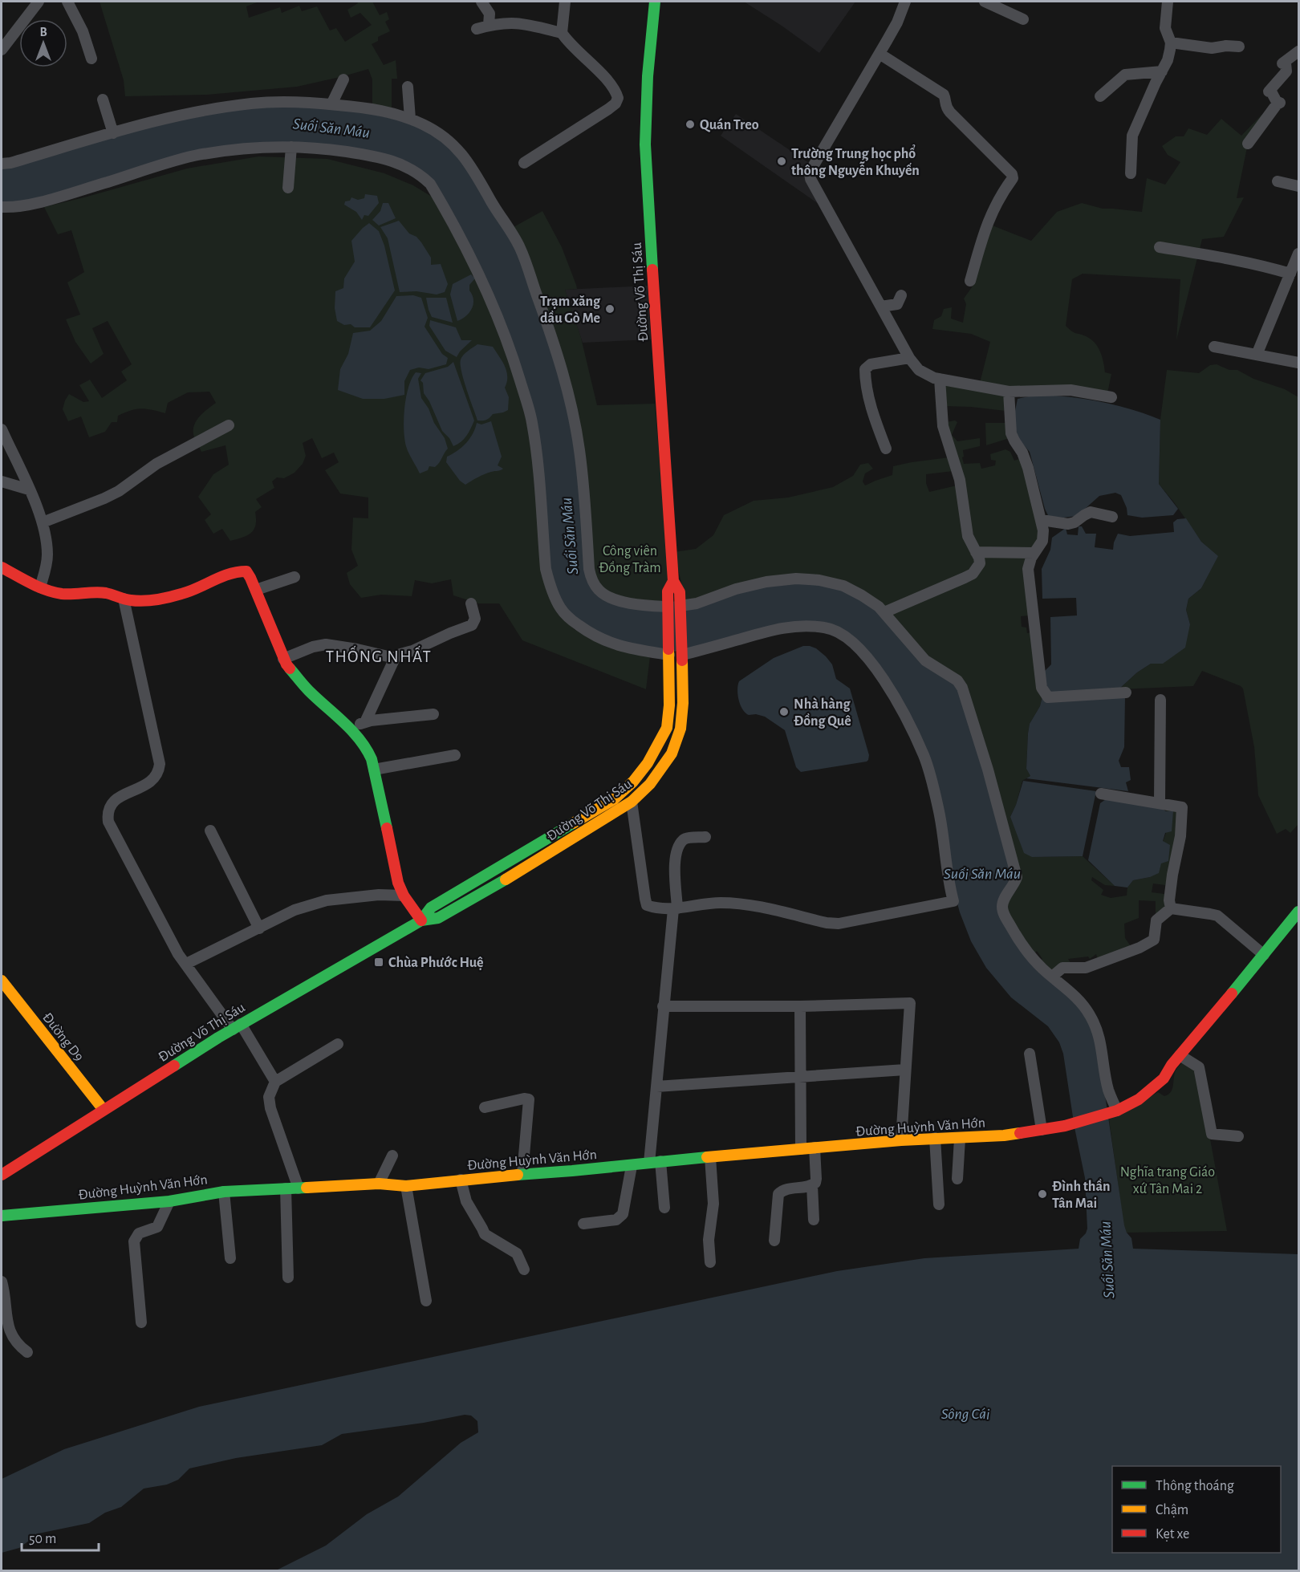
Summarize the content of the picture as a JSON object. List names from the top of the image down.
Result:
{
  "streets": {
    "street": ["Đường Võ Thị Sáu", "Đường D9", "Đường Huỳnh Văn Hớn"]
  },
  "crossings": [
    ["Đường Võ Thị Sáu", "Đường D9"]
  ],
  "districts": ["THỐNG NHẤT"],
  "water": ["Suối Săn Máu", "Sông Cái"],
  "parks": ["Công viên Đồng Tràm", "Nghĩa trang Giáo xứ Tân Mai 2"],
  "places": {
    "other": [
      "Quán Treo",
      "Trường Trung học phổ thông Nguyễn Khuyến",
      "Trạm xăng dầu Gò Me",
      "Nhà hàng Đồng Quê",
      "Đình thần Tân Mai"
    ],
    "transit": ["Chùa Phước Huệ"]
  },
  "legend": ["Thông thoáng", "Chậm", "Kẹt xe"],
  "scale_bar": "50 m",
  "north": "top"
}
